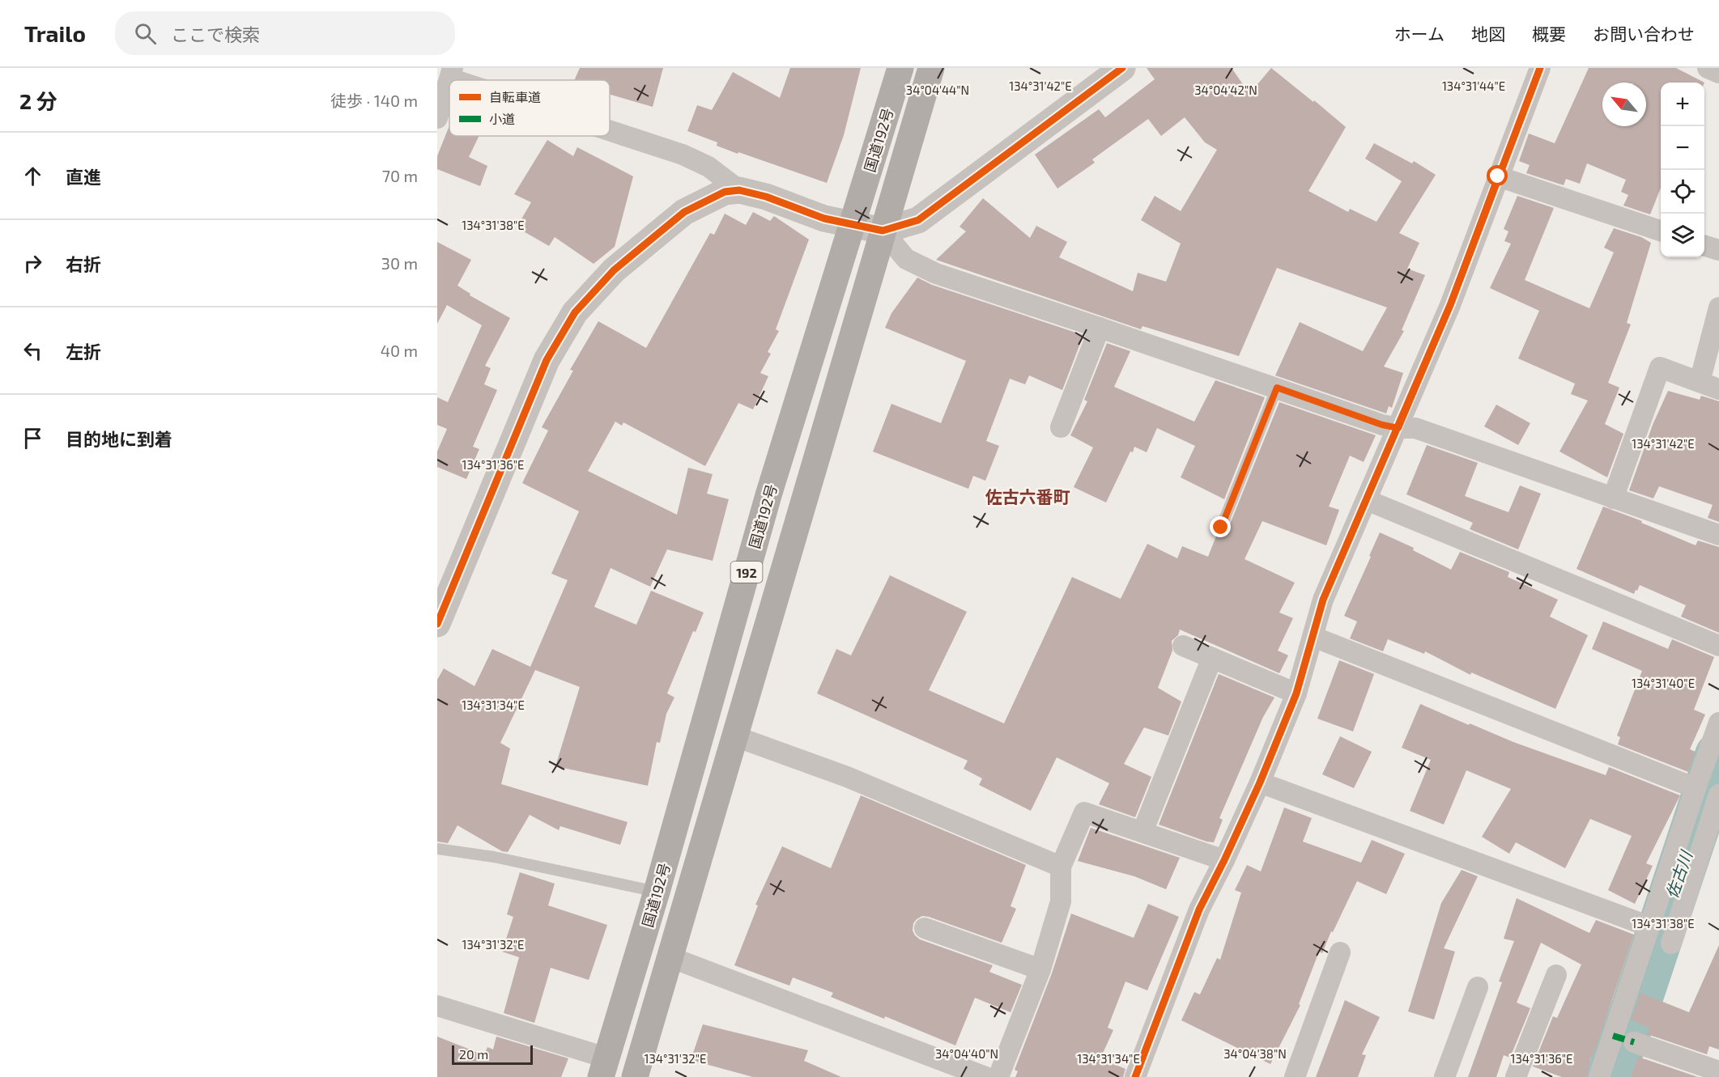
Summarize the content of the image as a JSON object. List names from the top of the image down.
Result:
{
  "streets": {
    "highway": ["国道192号", "192"]
  },
  "districts": ["佐古六番町"],
  "water": ["佐古川"],
  "legend": ["自転車道", "小道"],
  "scale_bar": "20 m",
  "north": "top left",
  "page": {
    "header": "Trailo",
    "search": "ここで検索",
    "nav": [
      "ホーム",
      "地図",
      "概要",
      "お問い合わせ"
    ],
    "heading": ["2 分", "徒歩 · 140 m"],
    "map_buttons": ["+", "−"],
    "list": [
      ["直進", "70 m"],
      ["右折", "30 m"],
      ["左折", "40 m"],
      "目的地に到着"
    ],
    "scale": "20 m"
  },
  "coordinates": [
    "134°31'42\"E",
    "134°31'44\"E",
    "34°04'44\"N",
    "34°04'42\"N",
    "134°31'38\"E",
    "134°31'36\"E",
    "134°31'40\"E",
    "134°31'34\"E",
    "134°31'32\"E",
    "34°04'40\"N",
    "34°04'38\"N"
  ]
}
